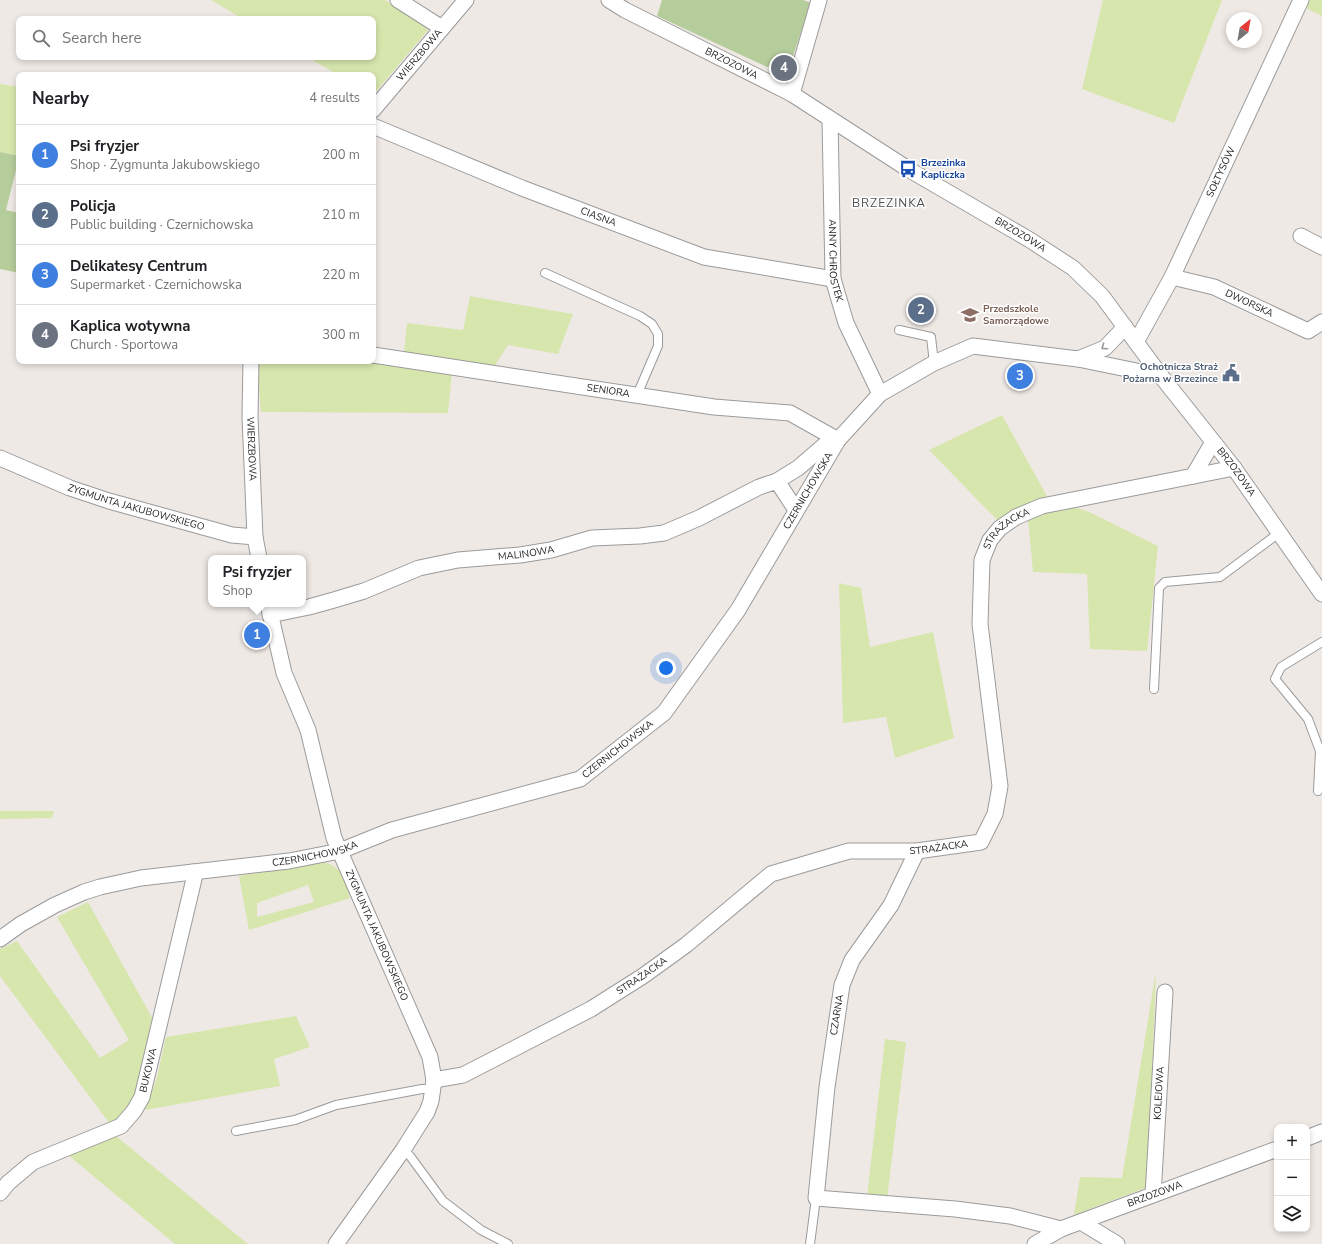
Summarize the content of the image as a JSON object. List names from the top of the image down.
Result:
{
  "streets": {
    "street": [
      "WIERZBOWA",
      "BRZOZOWA",
      "SOŁTYSÓW",
      "CIASNA",
      "ANNY CHROSTEK",
      "DWORSKA",
      "SENIORA",
      "CZERNICHOWSKA",
      "ZYGMUNTA JAKUBOWSKIEGO",
      "STRAŻACKA",
      "MALINOWA",
      "CZARNA",
      "BUKOWA",
      "KOLEJOWA"
    ]
  },
  "crossings": [
    ["WIERZBOWA", "ZYGMUNTA JAKUBOWSKIEGO"],
    ["BRZOZOWA", "SOŁTYSÓW"],
    ["BRZOZOWA", "ANNY CHROSTEK"],
    ["BRZOZOWA", "CZERNICHOWSKA"],
    ["BRZOZOWA", "STRAŻACKA"],
    ["BRZOZOWA", "KOLEJOWA"],
    ["SOŁTYSÓW", "DWORSKA"],
    ["CIASNA", "ANNY CHROSTEK"],
    ["ANNY CHROSTEK", "CZERNICHOWSKA"],
    ["SENIORA", "CZERNICHOWSKA"],
    ["SENIORA", "MALINOWA"],
    ["CZERNICHOWSKA", "ZYGMUNTA JAKUBOWSKIEGO"],
    ["CZERNICHOWSKA", "MALINOWA"],
    ["CZERNICHOWSKA", "BUKOWA"],
    ["ZYGMUNTA JAKUBOWSKIEGO", "STRAŻACKA"],
    ["ZYGMUNTA JAKUBOWSKIEGO", "MALINOWA"],
    ["STRAŻACKA", "CZARNA"]
  ],
  "districts": ["BRZEZINKA"],
  "places": {
    "bus stop": ["Brzezinka Kapliczka"],
    "school or university": ["Przedszkole Samorządowe"],
    "public building": ["Ochotnicza Straż Pożarna w Brzezince"]
  },
  "north": "top right",
  "page": {
    "search": "Search here",
    "pins": [
      "4",
      "2",
      "3",
      "1"
    ],
    "heading": ["Nearby", "4 results"],
    "list": [
      {
        "mark": "1",
        "name": "Psi fryzjer",
        "note": "Shop · Zygmunta Jakubowskiego",
        "value": "200 m"
      },
      {
        "mark": "2",
        "name": "Policja",
        "note": "Public building · Czernichowska",
        "value": "210 m"
      },
      {
        "mark": "3",
        "name": "Delikatesy Centrum",
        "note": "Supermarket · Czernichowska",
        "value": "220 m"
      },
      {
        "mark": "4",
        "name": "Kaplica wotywna",
        "note": "Church · Sportowa",
        "value": "300 m"
      }
    ],
    "popup": ["Psi fryzjer", "Shop"],
    "map_buttons": ["+", "−"]
  }
}
